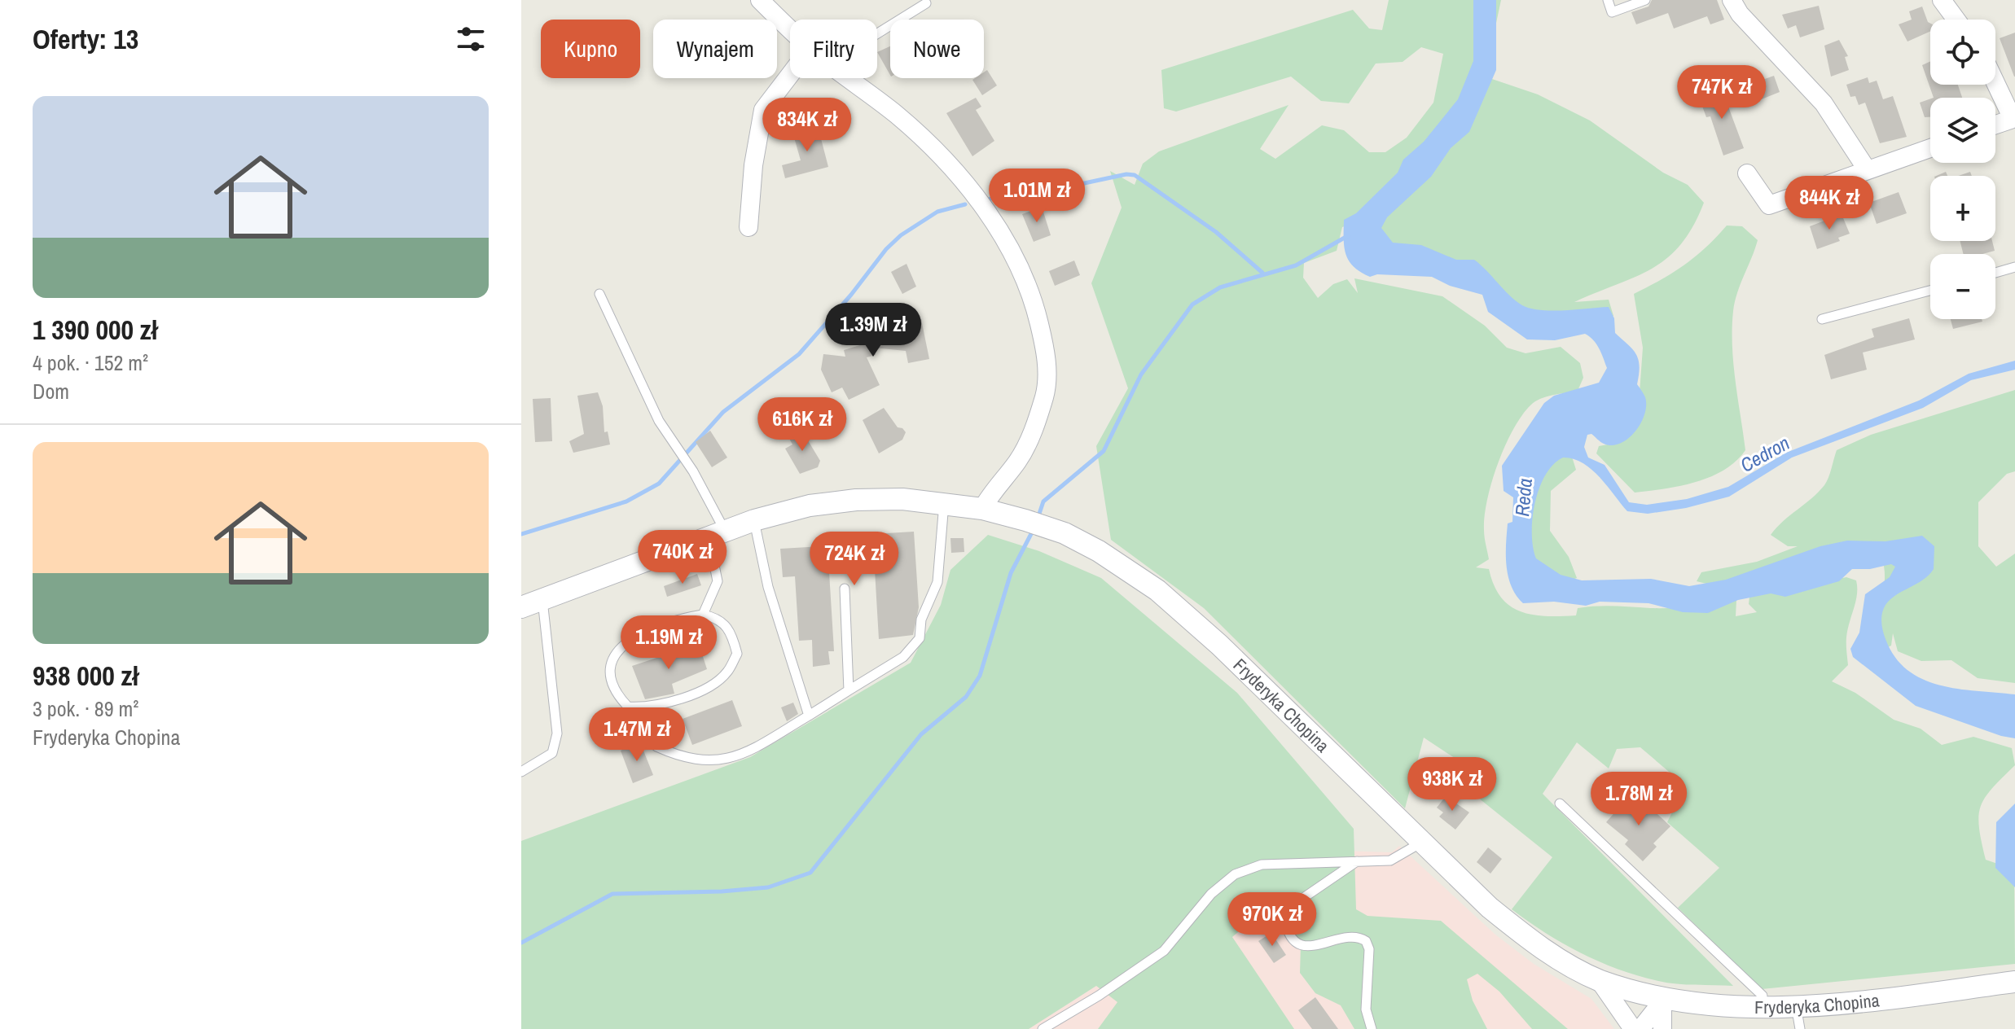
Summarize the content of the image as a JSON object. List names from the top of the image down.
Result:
{
  "streets": {
    "street": ["Fryderyka Chopina"]
  },
  "water": ["Cedron", "Reda"],
  "page": {
    "heading": "Oferty: 13",
    "map_buttons": ["+", "−"],
    "chip": [
      "Kupno",
      "Wynajem",
      "Filtry",
      "Nowe"
    ],
    "price": [
      "747K zł",
      "834K zł",
      "1.01M zł",
      "844K zł",
      "1.39M zł",
      "616K zł",
      "740K zł",
      "724K zł",
      "1.19M zł",
      "1.47M zł",
      "938K zł",
      "1.78M zł",
      "970K zł"
    ],
    "list": [
      {
        "name": "1 390 000 zł",
        "note": "4 pok. · 152 m² · Dom"
      },
      {
        "name": "938 000 zł",
        "note": "3 pok. · 89 m² · Fryderyka Chopina"
      }
    ]
  }
}
